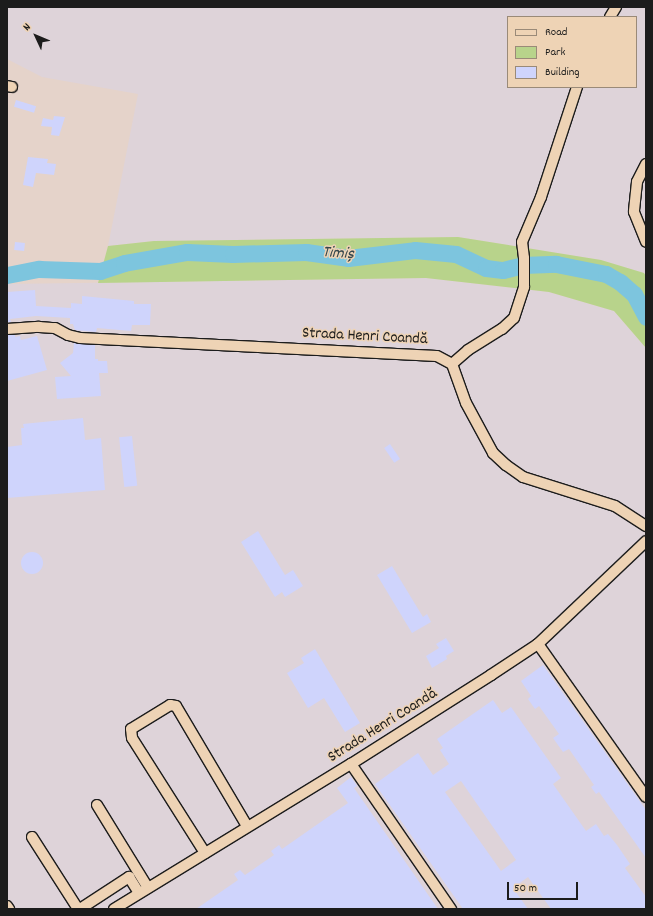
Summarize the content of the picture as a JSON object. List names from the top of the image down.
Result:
{
  "streets": {
    "street": ["Strada Henri Coandă"]
  },
  "water": ["Timiș"],
  "legend": ["Road", "Park", "Building"],
  "scale_bar": "50 m",
  "north": "top left"
}
